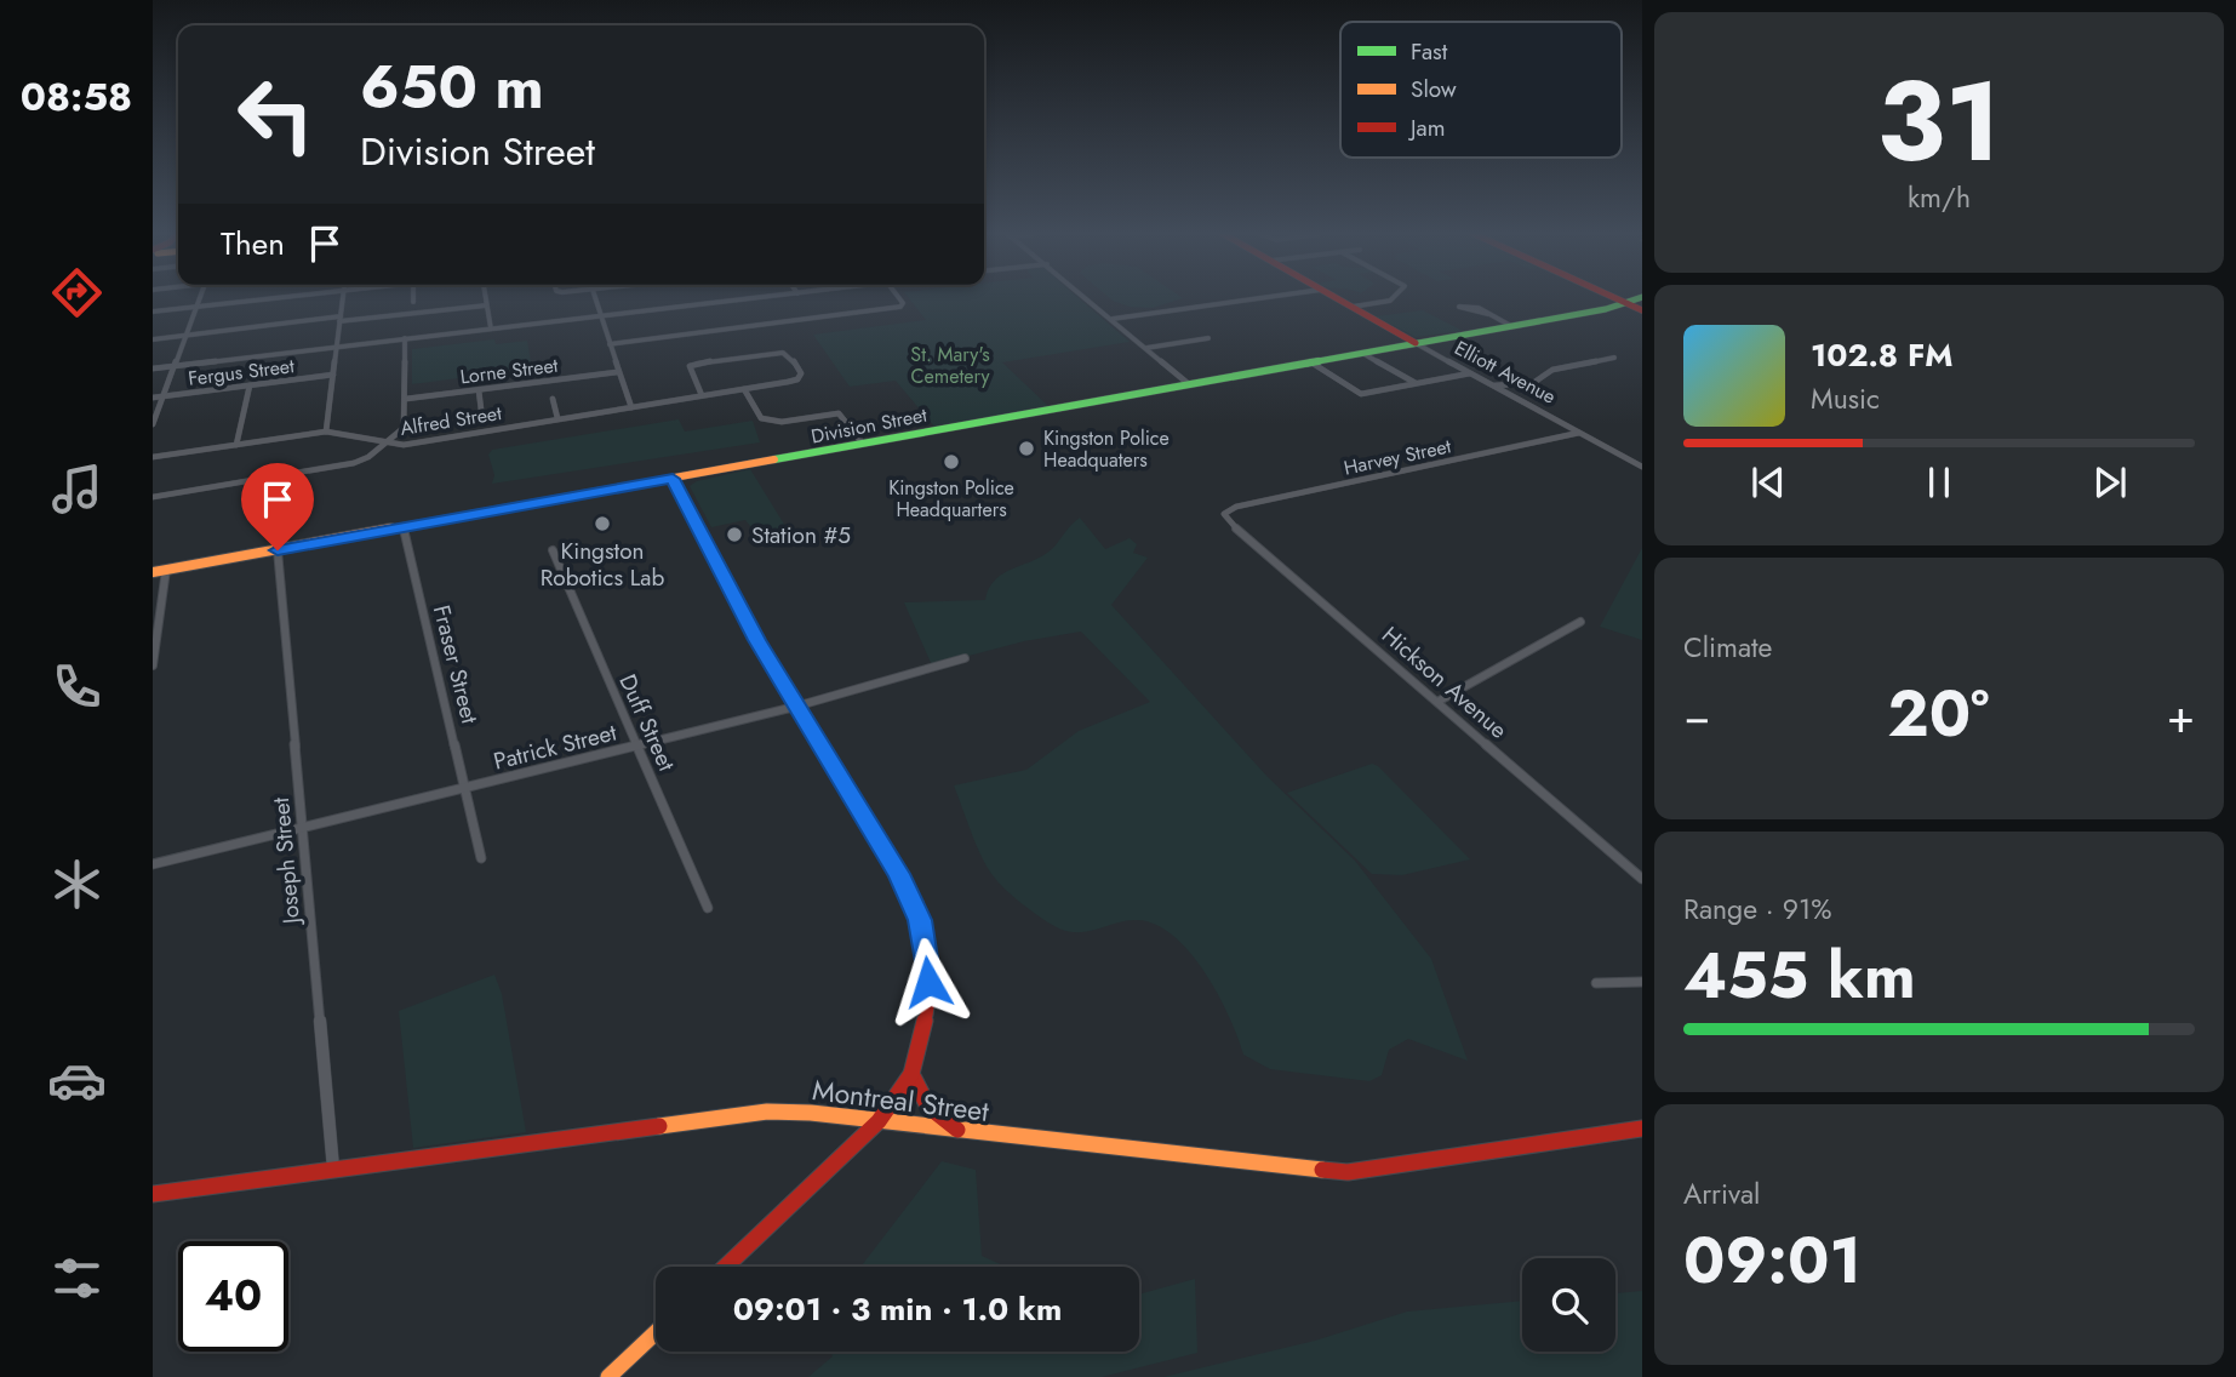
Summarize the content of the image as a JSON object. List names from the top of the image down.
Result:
{
  "streets": {
    "main road": ["Elliott Avenue", "Division Street", "Montreal Street"],
    "street": [
      "Lorne Street",
      "Fergus Street",
      "Alfred Street",
      "Harvey Street",
      "Fraser Street",
      "Hickson Avenue",
      "Duff Street",
      "Patrick Street",
      "Joseph Street"
    ]
  },
  "crossings": [
    ["Elliott Avenue", "Division Street"],
    ["Elliott Avenue", "Harvey Street"],
    ["Division Street", "Fraser Street"],
    ["Division Street", "Joseph Street"],
    ["Harvey Street", "Hickson Avenue"],
    ["Fraser Street", "Patrick Street"],
    ["Duff Street", "Patrick Street"],
    ["Patrick Street", "Joseph Street"],
    ["Joseph Street", "Montreal Street"]
  ],
  "parks": ["St. Mary's Cemetery"],
  "places": [
    "Kingston Police Headquaters",
    "Kingston Police Headquarters",
    "Kingston Robotics Lab",
    "Station #5"
  ],
  "legend": ["Fast", "Slow", "Jam"],
  "page": {
    "tabs": "08:58",
    "tile": [
      ["31", "km/h"],
      "Climate",
      ["Range · 91%", "455 km"],
      ["Arrival", "09:01"]
    ],
    "turn": ["650 m", "Division Street"],
    "then": "Then",
    "song": ["102.8 FM", "Music"],
    "heat": ["−", "20°", "+"],
    "limit": "40",
    "trip": "09:01 · 3 min · 1.0 km"
  }
}
